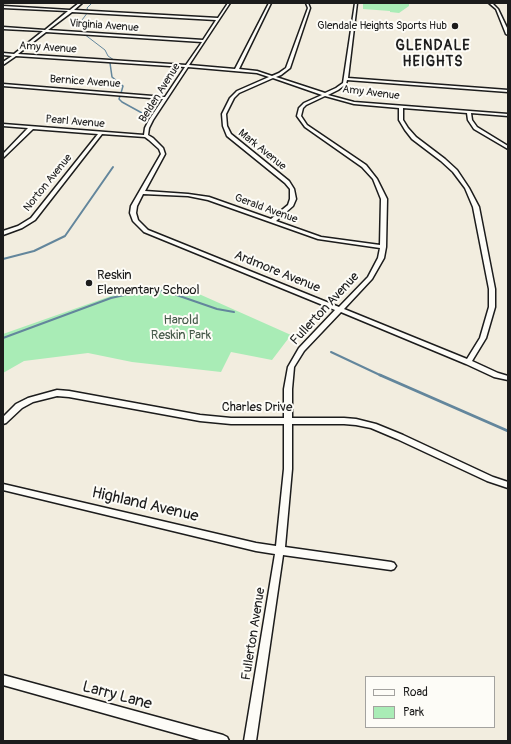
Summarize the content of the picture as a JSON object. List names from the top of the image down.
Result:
{
  "streets": {
    "street": [
      "Virginia Avenue",
      "Amy Avenue",
      "Bernice Avenue",
      "Belden Avenue",
      "Pearl Avenue",
      "Mark Avenue",
      "Norton Avenue",
      "Gerald Avenue",
      "Ardmore Avenue",
      "Fullerton Avenue",
      "Charles Drive",
      "Highland Avenue",
      "Larry Lane"
    ]
  },
  "crossings": [
    ["Virginia Avenue", "Belden Avenue"],
    ["Amy Avenue", "Belden Avenue"],
    ["Amy Avenue", "Mark Avenue"],
    ["Amy Avenue", "Fullerton Avenue"],
    ["Bernice Avenue", "Belden Avenue"],
    ["Belden Avenue", "Pearl Avenue"],
    ["Belden Avenue", "Gerald Avenue"],
    ["Belden Avenue", "Ardmore Avenue"],
    ["Pearl Avenue", "Norton Avenue"],
    ["Mark Avenue", "Gerald Avenue"],
    ["Gerald Avenue", "Ardmore Avenue"],
    ["Gerald Avenue", "Fullerton Avenue"],
    ["Ardmore Avenue", "Fullerton Avenue"],
    ["Fullerton Avenue", "Charles Drive"],
    ["Fullerton Avenue", "Highland Avenue"]
  ],
  "districts": ["GLENDALE HEIGHTS"],
  "parks": ["Harold Reskin Park"],
  "places": ["Glendale Heights Sports Hub", "Reskin Elementary School"],
  "legend": ["Road", "Park"]
}
